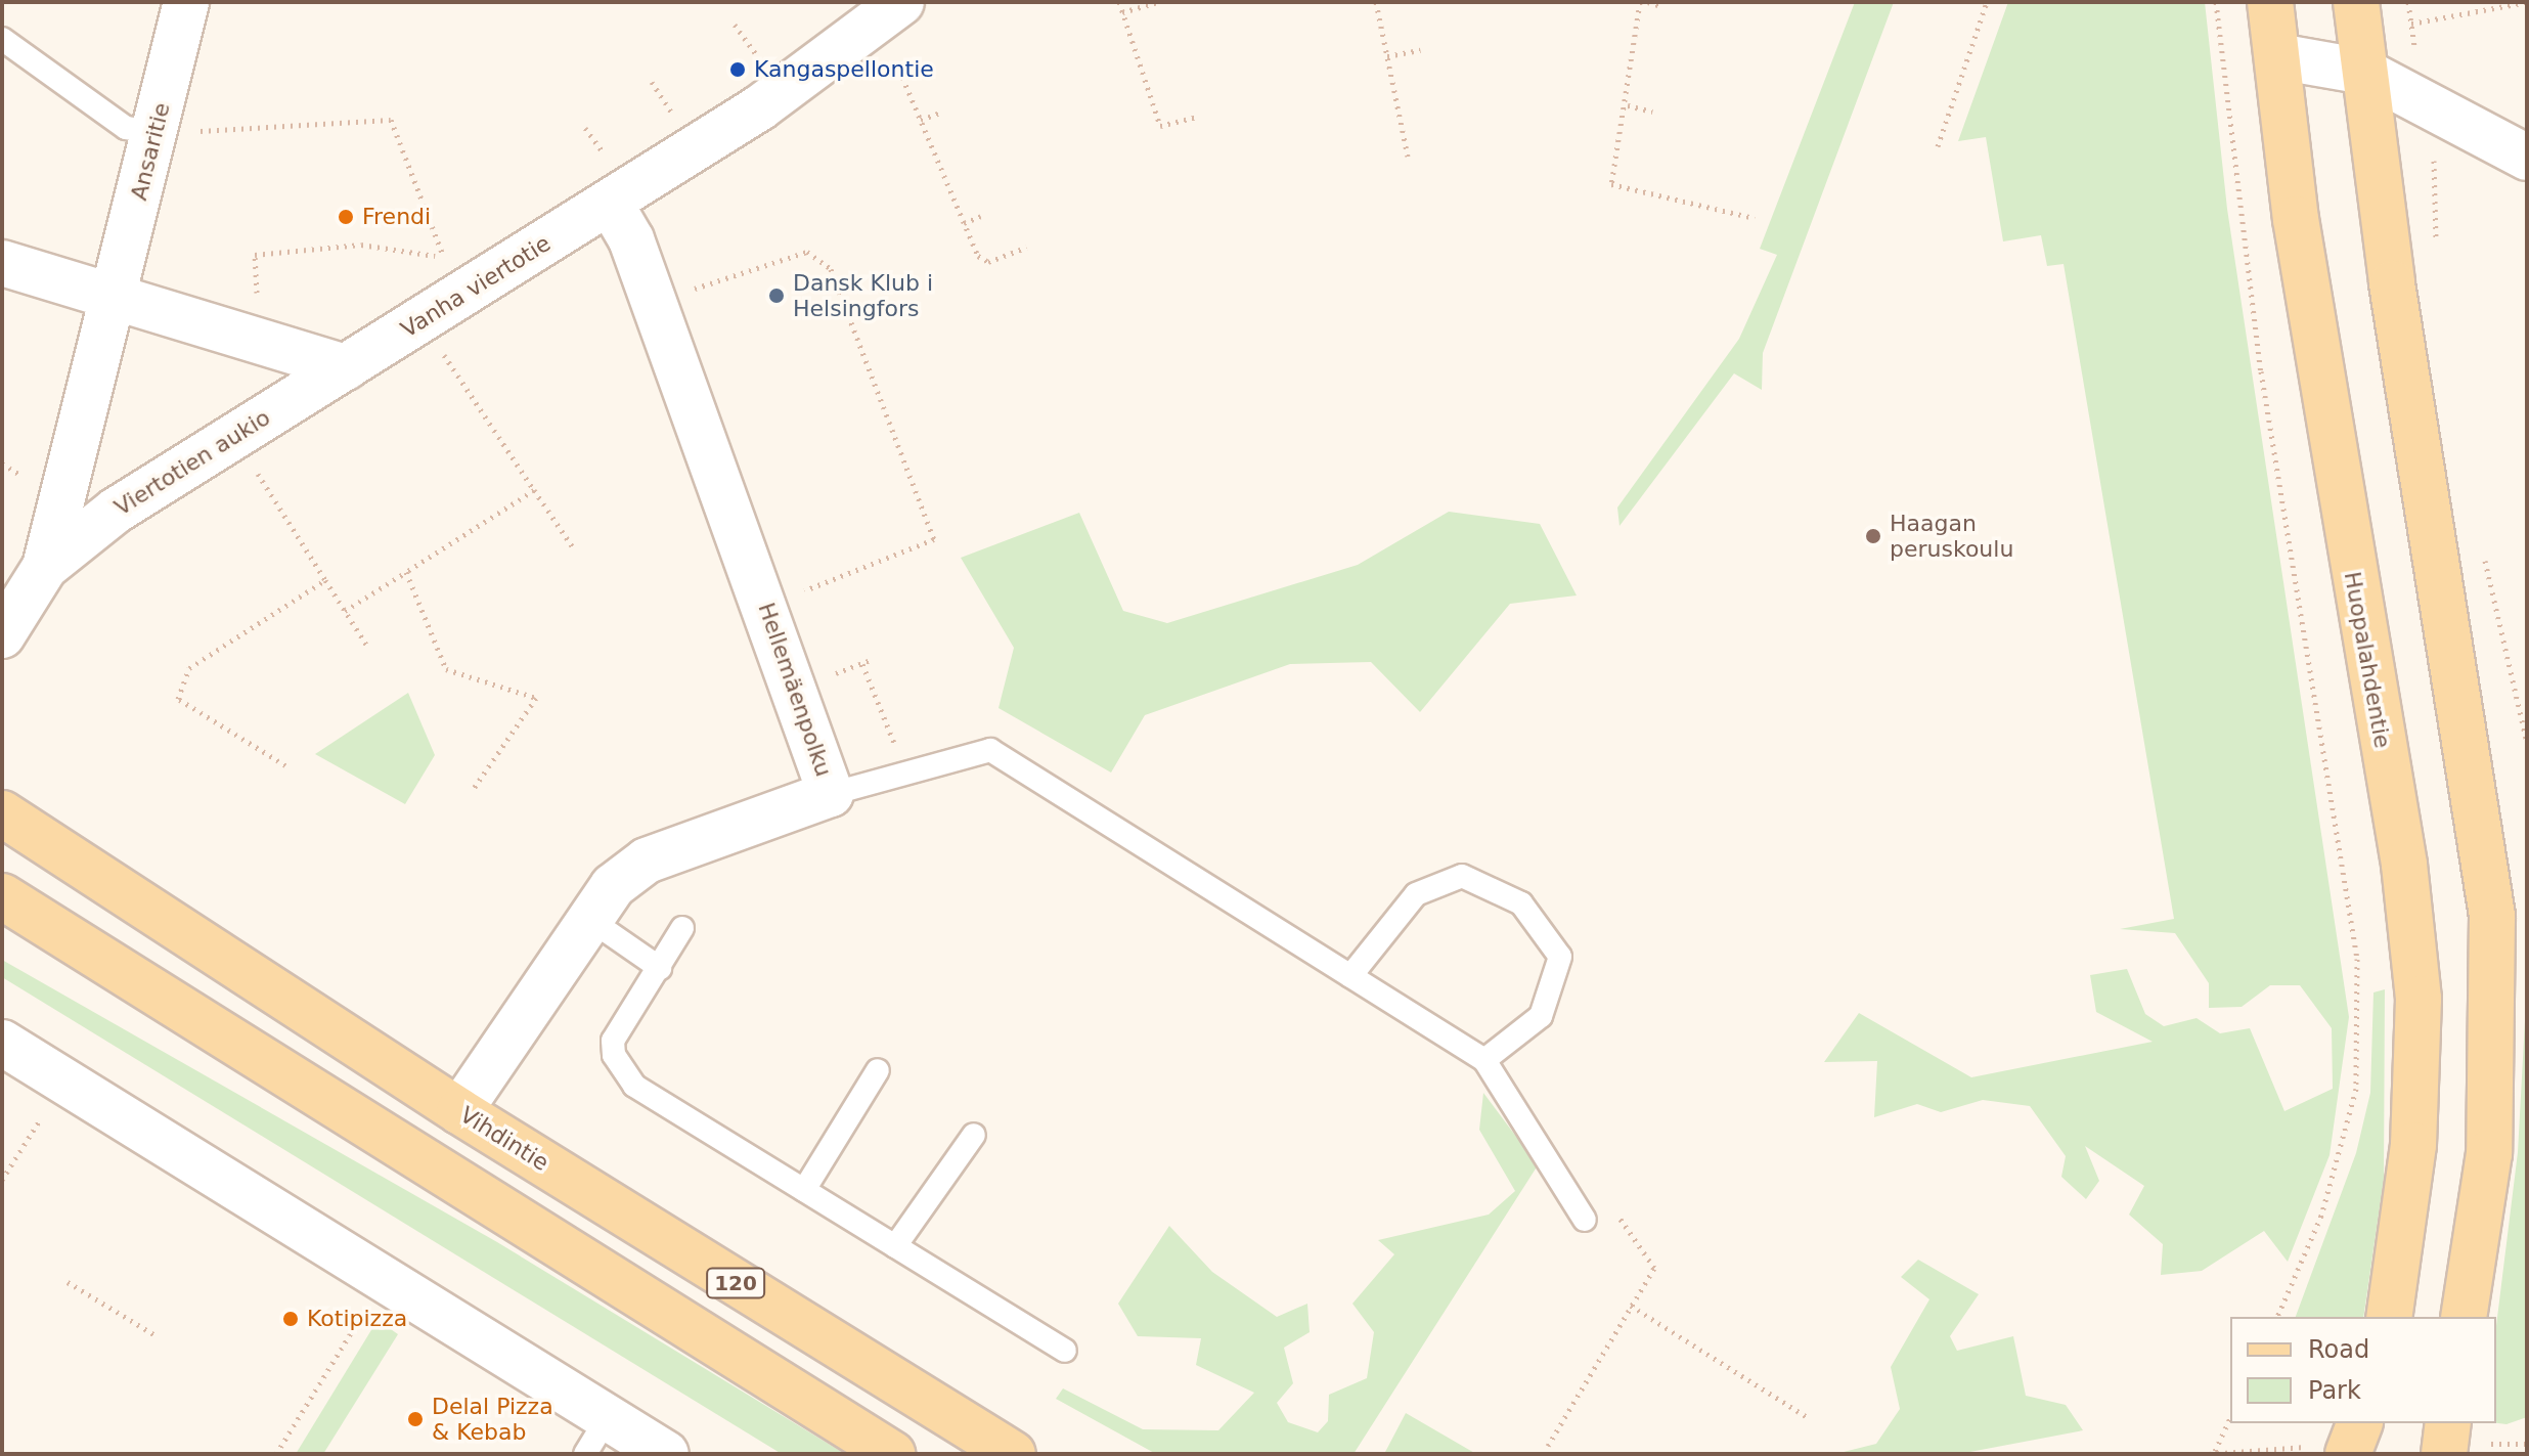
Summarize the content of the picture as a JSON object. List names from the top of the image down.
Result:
{
  "streets": {
    "main road": ["Huopalahdentie", "Vihdintie", "120"],
    "street": [
      "Ansaritie",
      "Vanha viertotie",
      "Viertotien aukio",
      "Hellemäenpolku"
    ]
  },
  "crossings": [
    ["Ansaritie", "Viertotien aukio"],
    ["Vanha viertotie", "Viertotien aukio"],
    ["Vanha viertotie", "Hellemäenpolku"],
    ["Hellemäenpolku", "Vihdintie"]
  ],
  "places": [
    "Kangaspellontie",
    "Frendi",
    "Dansk Klub i Helsingfors",
    "Haagan peruskoulu",
    "Kotipizza",
    "Delal Pizza & Kebab"
  ],
  "legend": ["Road", "Park"]
}
